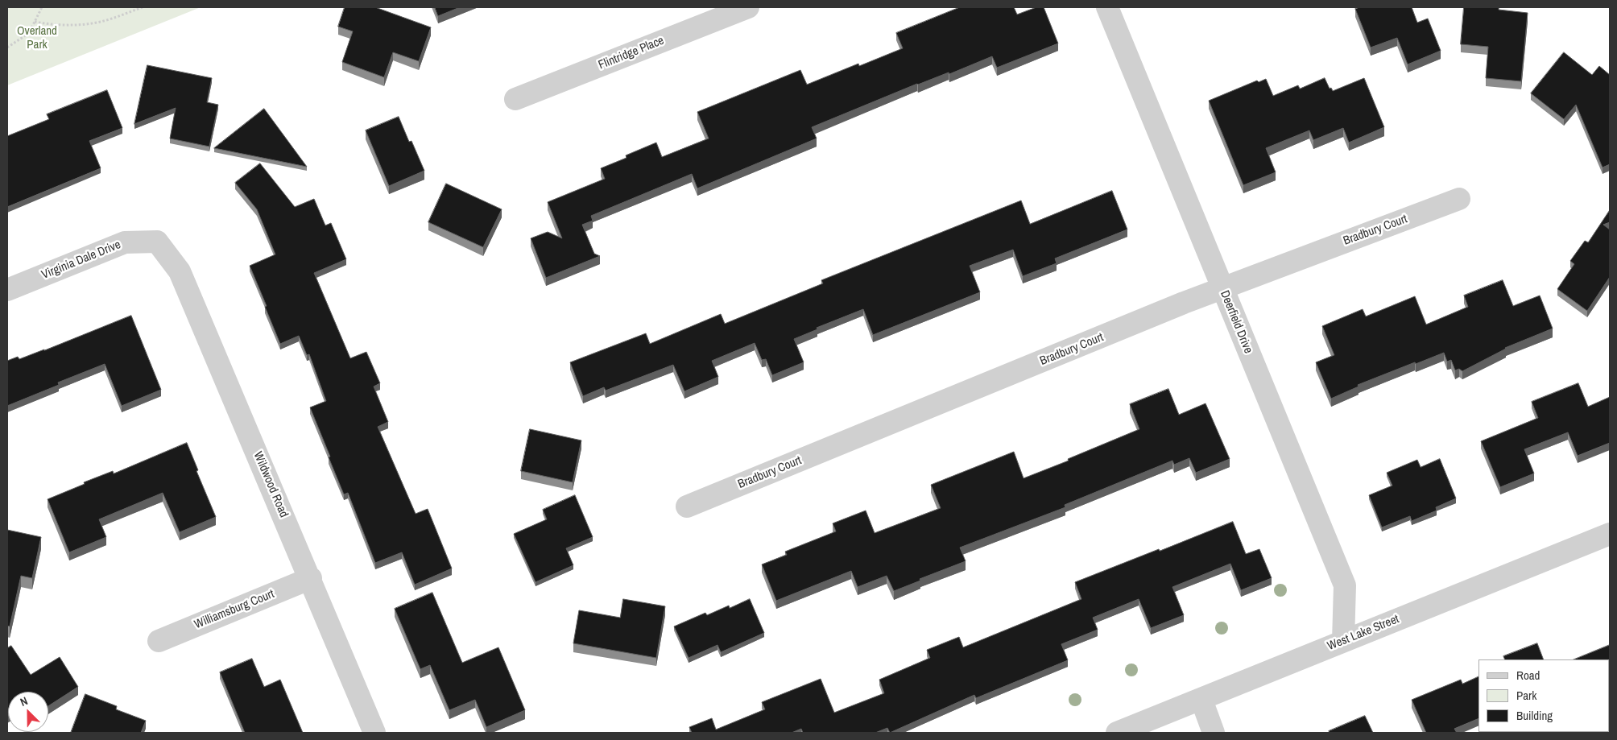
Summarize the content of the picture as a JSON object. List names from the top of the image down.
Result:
{
  "streets": {
    "street": [
      "Flintridge Place",
      "Bradbury Court",
      "Virginia Dale Drive",
      "Deerfield Drive",
      "Wildwood Road",
      "Williamsburg Court",
      "West Lake Street"
    ]
  },
  "crossings": [
    ["Bradbury Court", "Deerfield Drive"],
    ["Virginia Dale Drive", "Wildwood Road"],
    ["Deerfield Drive", "West Lake Street"],
    ["Wildwood Road", "Williamsburg Court"]
  ],
  "parks": ["Overland Park"],
  "legend": ["Road", "Park", "Building"],
  "north": "top left"
}
